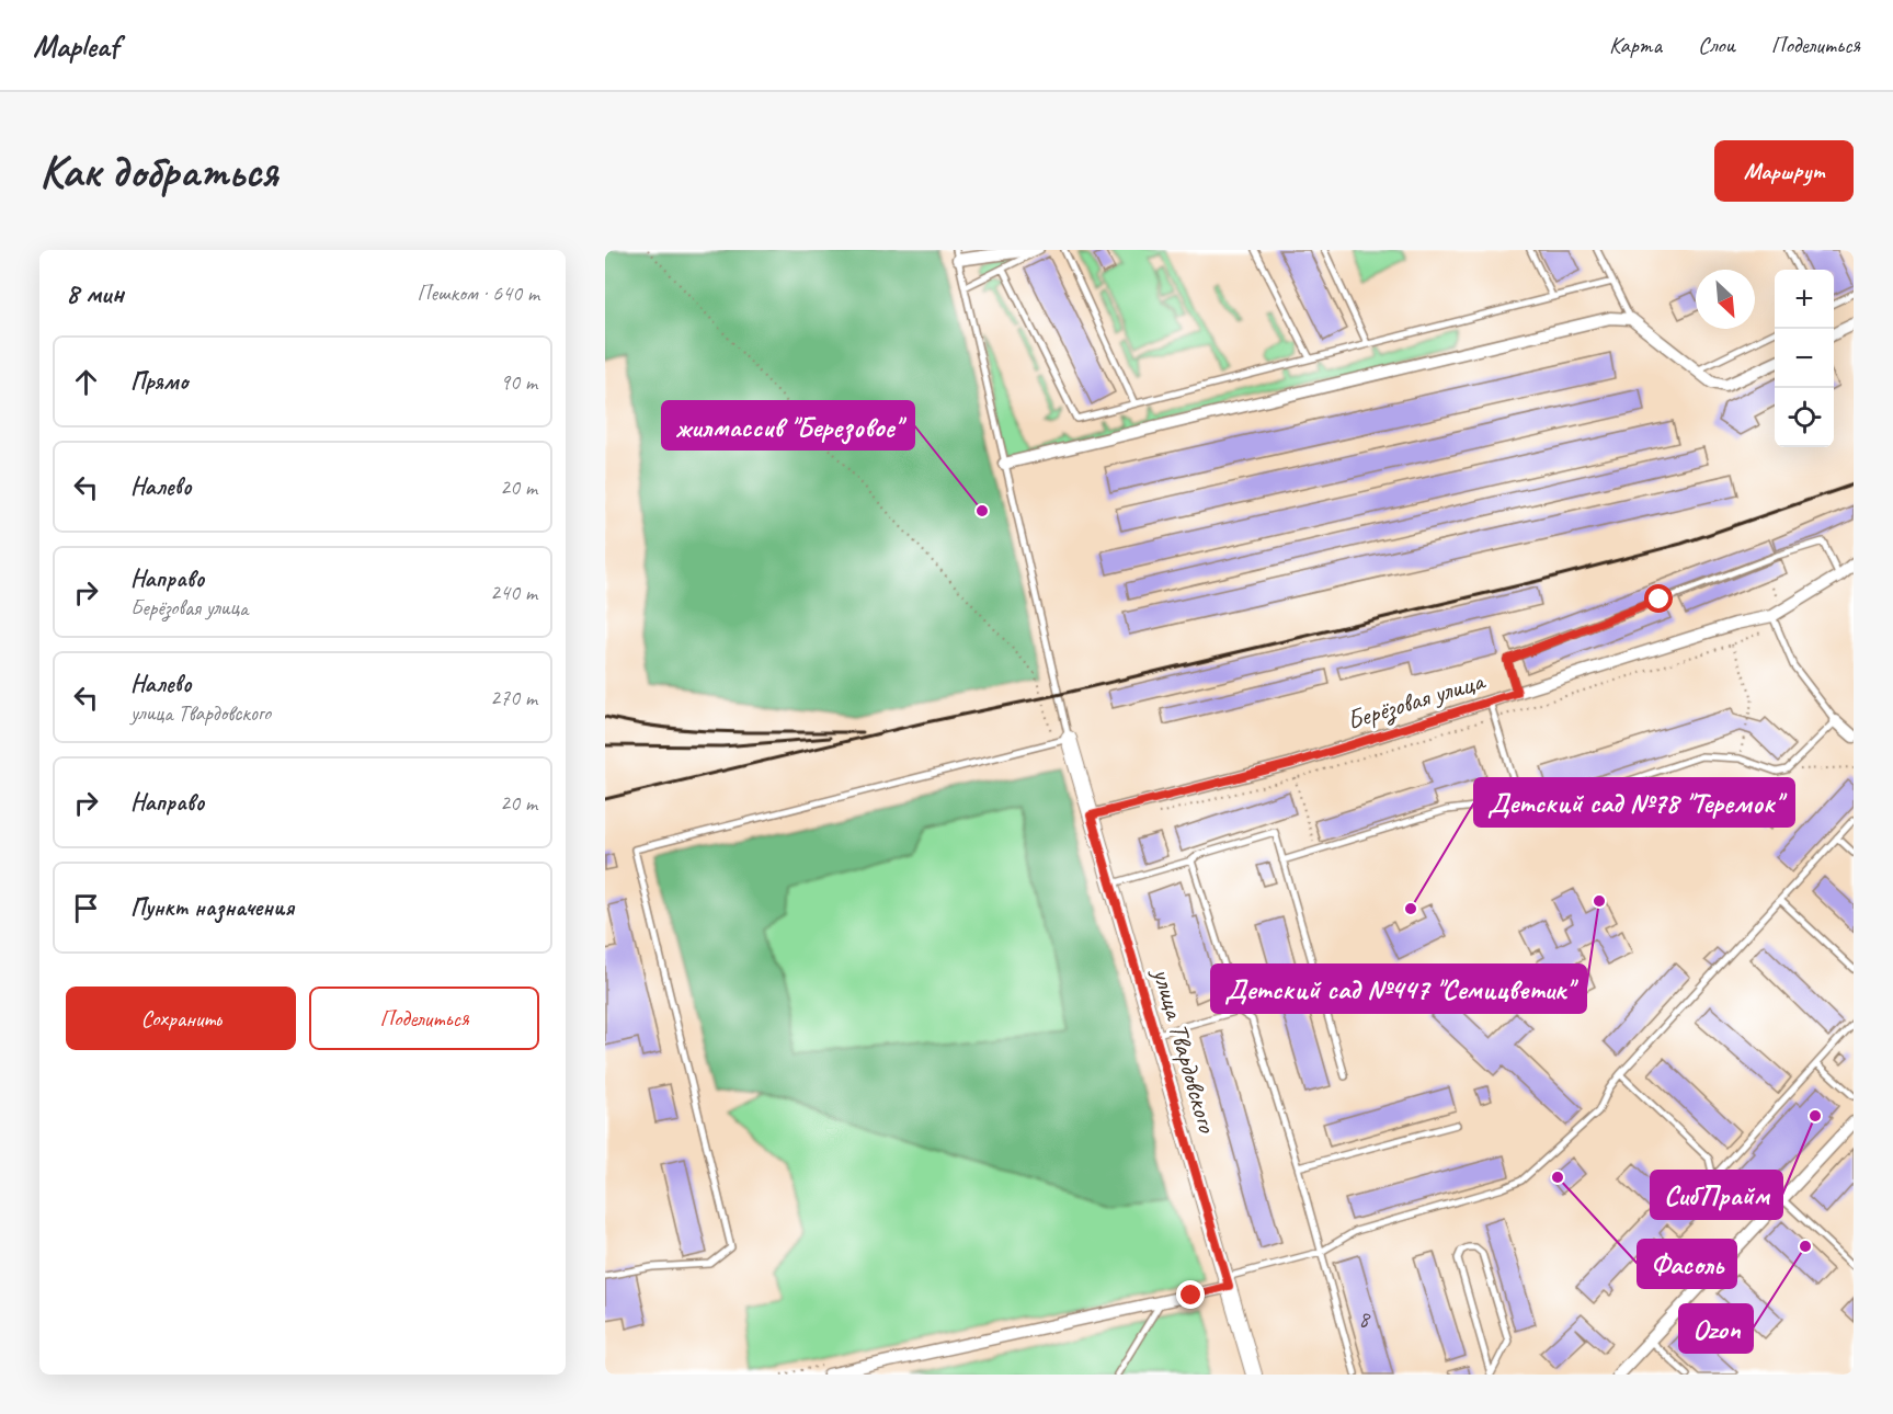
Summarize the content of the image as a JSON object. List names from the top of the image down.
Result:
{
  "streets": {
    "street": ["Берёзовая улица", "улица Твардовского"]
  },
  "crossings": [
    ["Берёзовая улица", "улица Твардовского"]
  ],
  "places": [
    "жилмассив \"Березовое\"",
    "Детский сад №447 \"Семицветик\"",
    "Детский сад №78 \"Теремок\"",
    "СибПрайм",
    "Фасоль",
    "Ozon"
  ],
  "house_numbers": ["8"],
  "north": "bottom right",
  "page": {
    "header": "Mapleaf",
    "nav": ["Карта", "Слои", "Поделиться"],
    "buttons": [
      "Маршрут",
      ["Сохранить", "Поделиться"]
    ],
    "title": "Как добраться",
    "heading": ["8 мин", "Пешком · 640 m"],
    "map_buttons": ["+", "−"],
    "list": [
      ["Прямо", "90 m"],
      ["Налево", "20 m"],
      ["Направо", "Берёзовая улица", "240 m"],
      ["Налево", "улица Твардовского", "270 m"],
      ["Направо", "20 m"],
      "Пункт назначения"
    ]
  }
}
